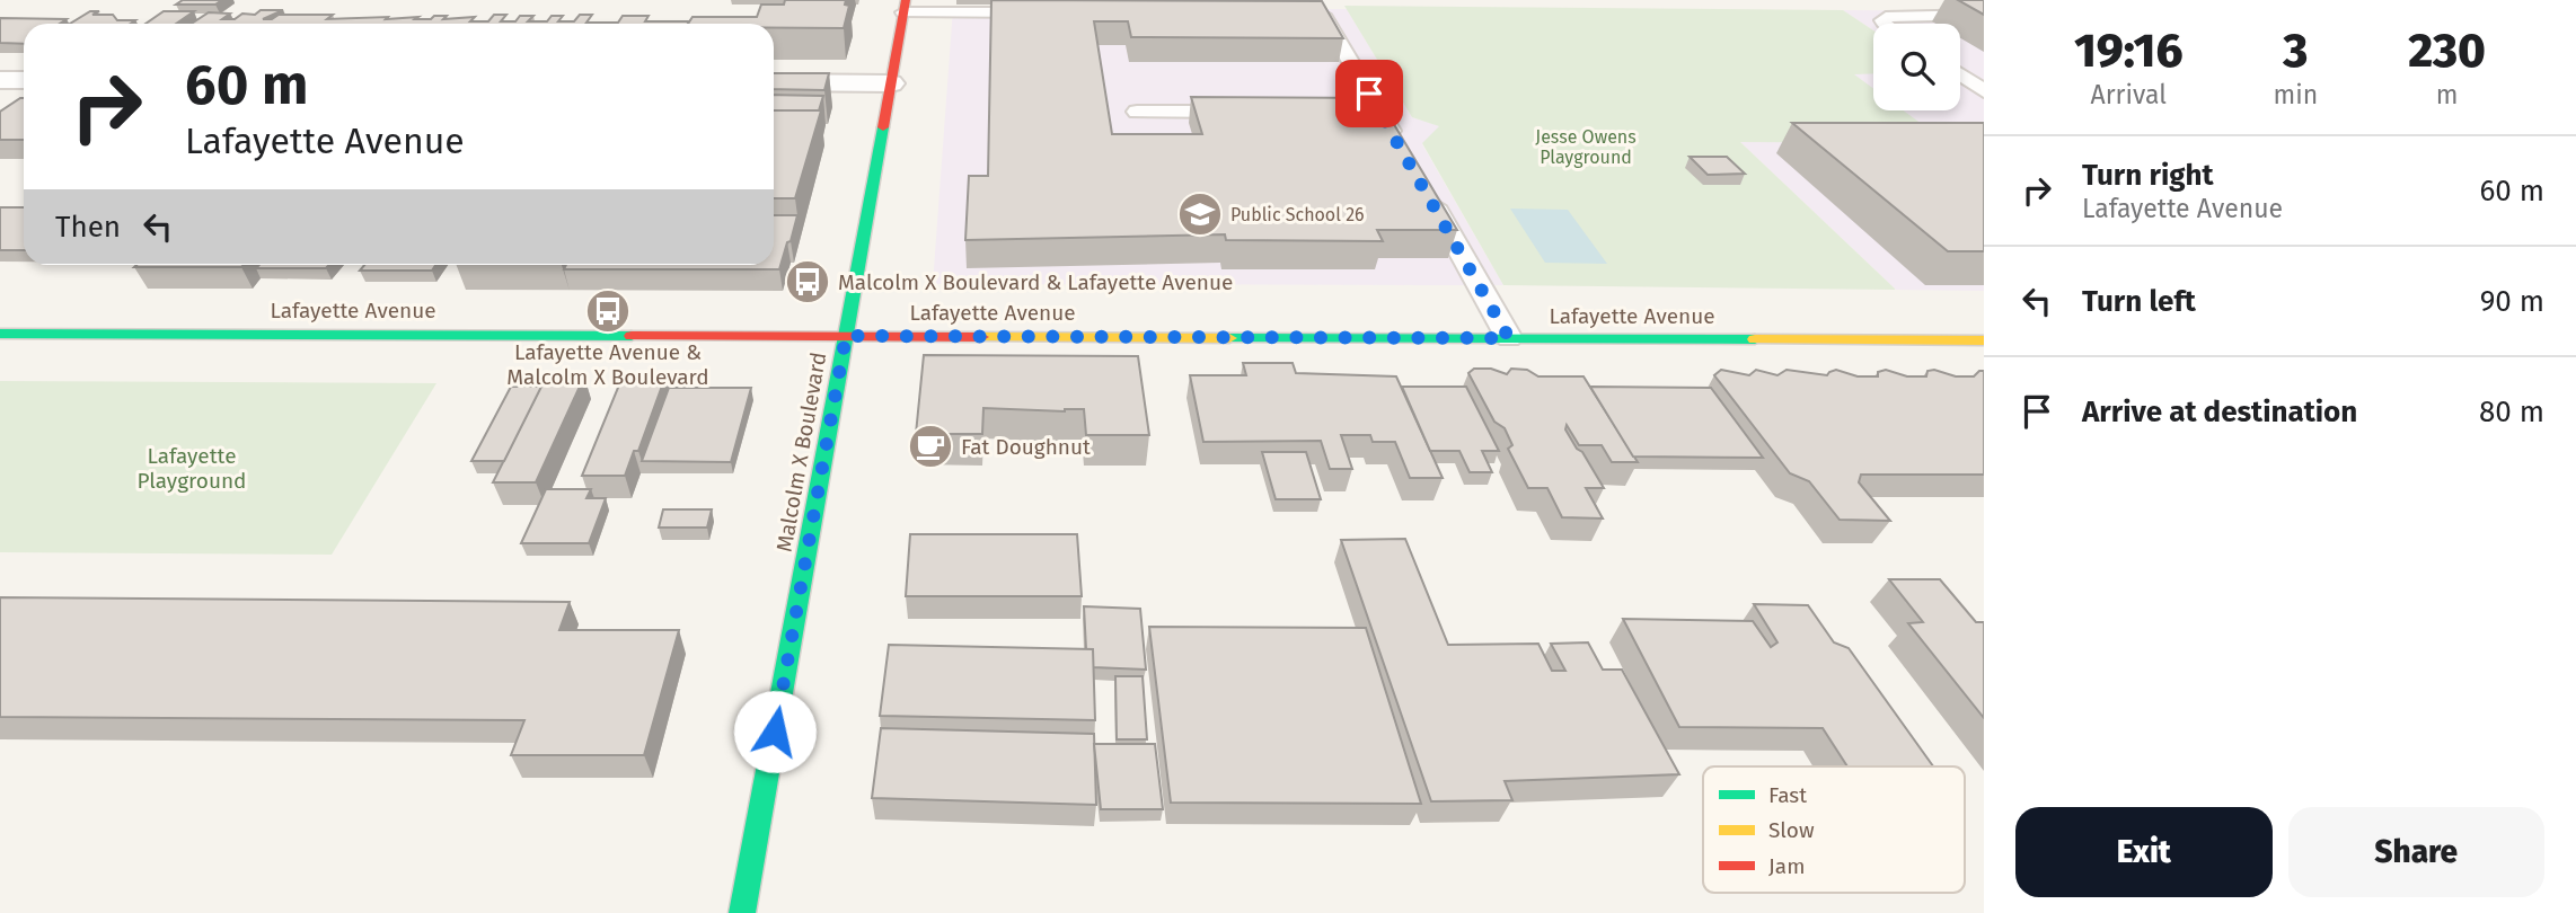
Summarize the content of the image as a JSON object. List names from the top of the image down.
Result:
{
  "streets": {
    "street": ["Lafayette Avenue", "Malcolm X Boulevard"]
  },
  "crossings": [
    ["Lafayette Avenue", "Malcolm X Boulevard"]
  ],
  "parks": ["Jesse Owens Playground", "Lafayette Playground"],
  "places": {
    "school or university": ["Public School 26"],
    "bus stop": ["Malcolm X Boulevard & Lafayette Avenue", "Lafayette Avenue & Malcolm X Boulevard"],
    "cafe": ["Fat Doughnut"]
  },
  "legend": ["Fast", "Slow", "Jam"],
  "page": {
    "eta": [
      "19:16",
      "Arrival",
      "3",
      "min",
      "230",
      "m"
    ],
    "turn": ["60 m", "Lafayette Avenue"],
    "list": [
      {
        "name": "Turn right",
        "note": "Lafayette Avenue",
        "value": "60 m"
      },
      {
        "name": "Turn left",
        "value": "90 m"
      },
      {
        "name": "Arrive at destination",
        "value": "80 m"
      }
    ],
    "then": "Then",
    "buttons": ["Exit", "Share"]
  }
}
